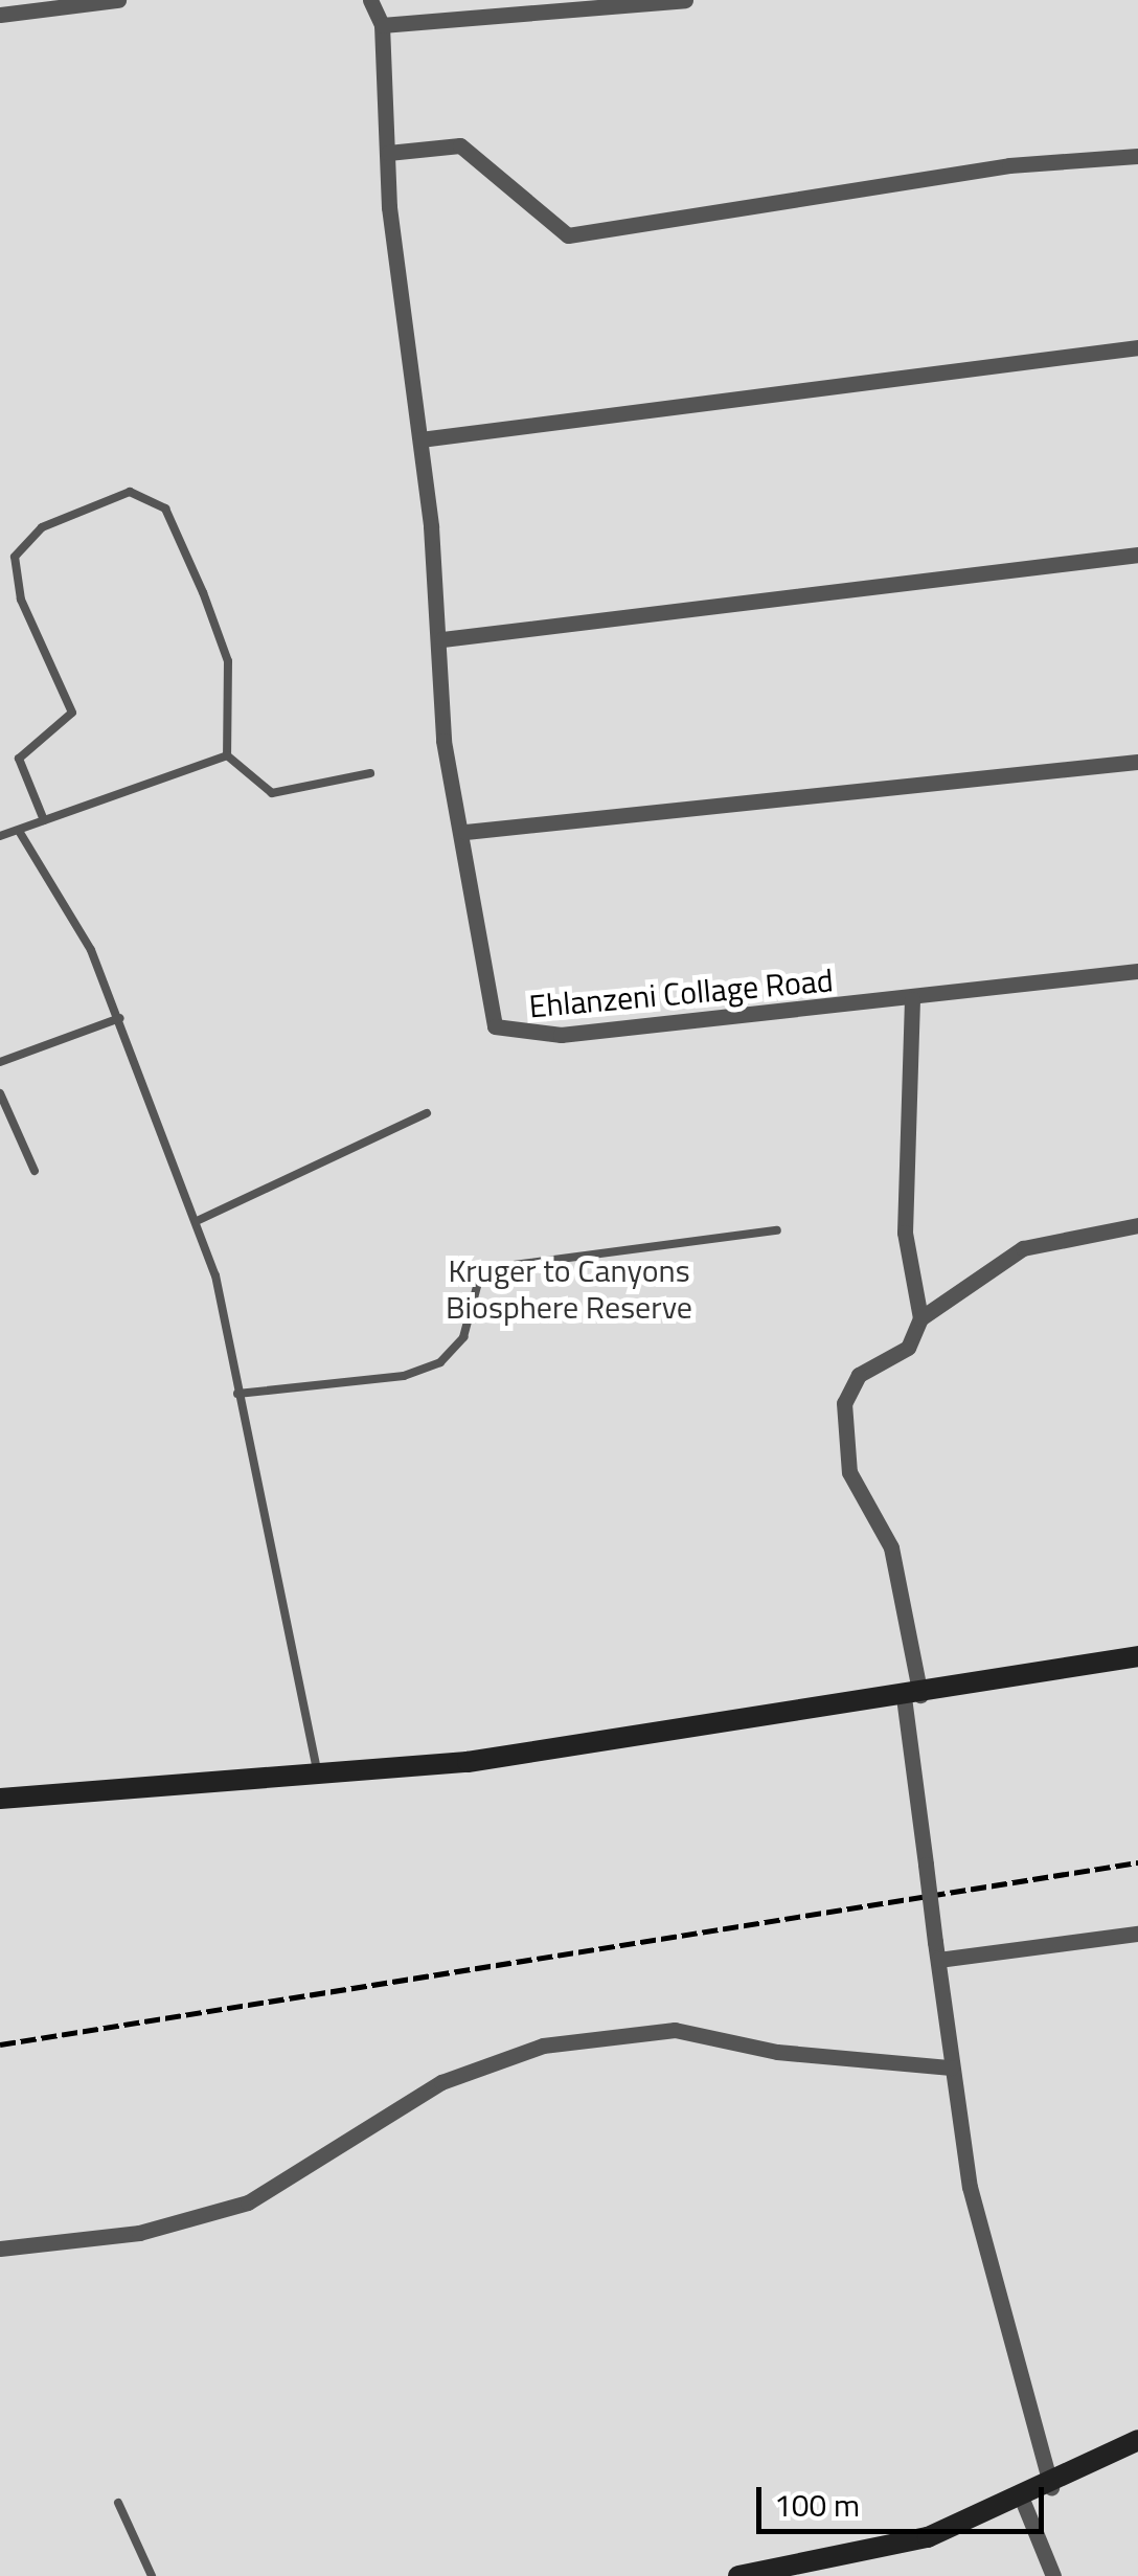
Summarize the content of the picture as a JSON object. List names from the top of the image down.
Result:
{
  "streets": {
    "street": ["Ehlanzeni Collage Road"]
  },
  "parks": ["Kruger to Canyons Biosphere Reserve"],
  "scale_bar": "100 m"
}
